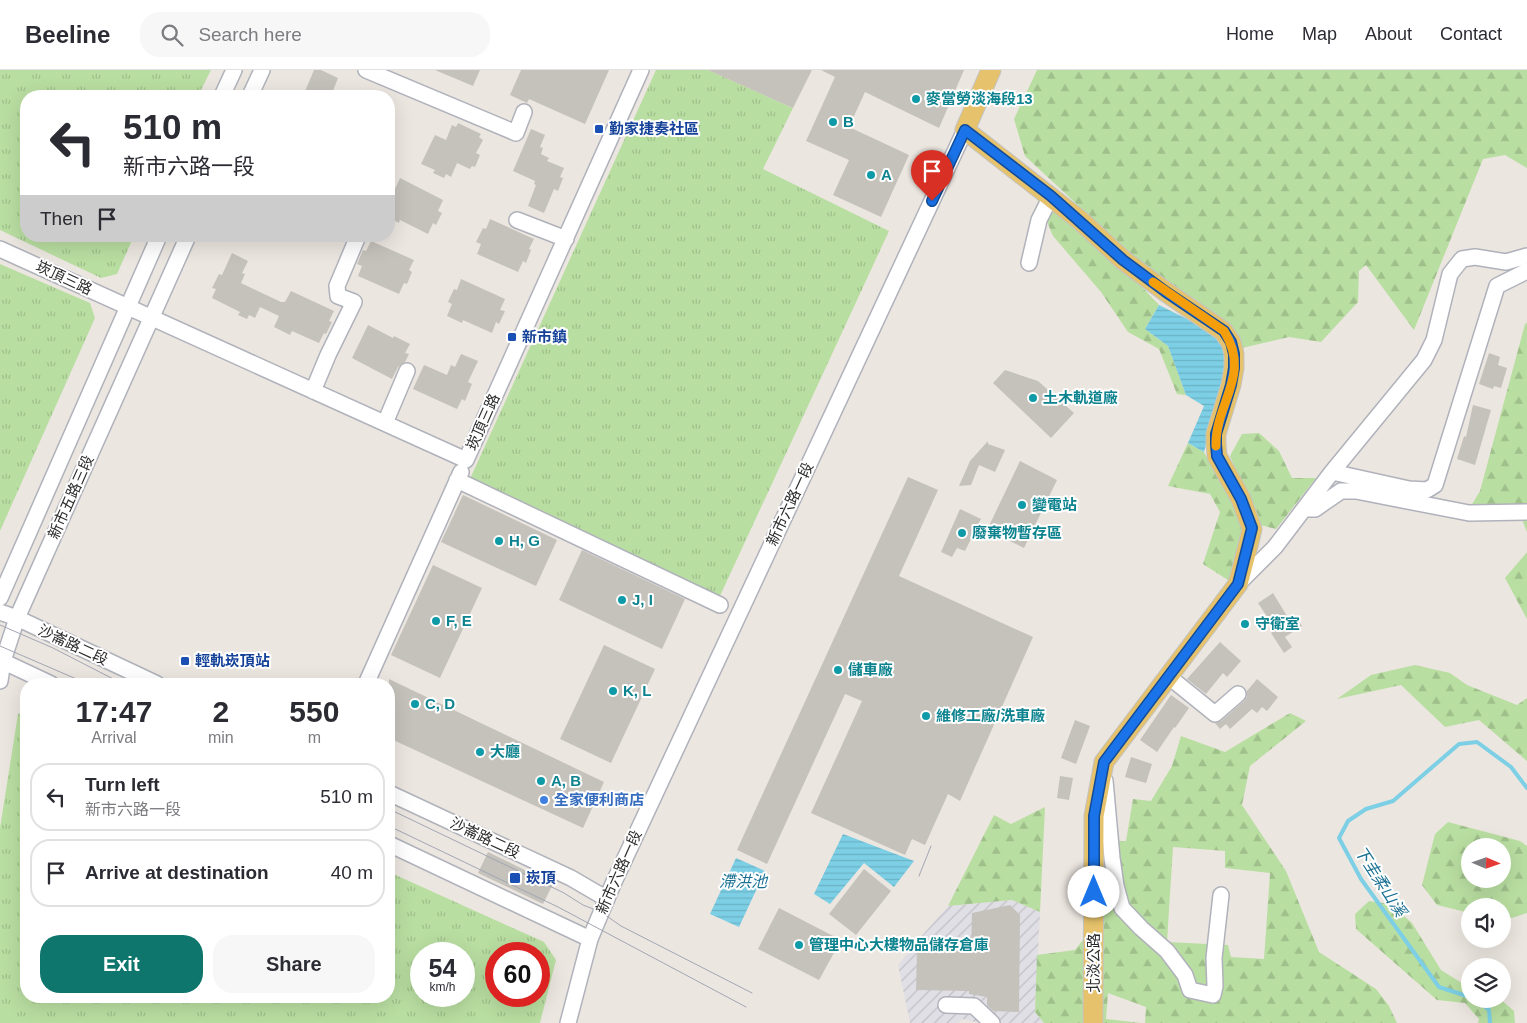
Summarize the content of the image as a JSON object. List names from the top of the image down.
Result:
{
  "streets": {
    "main road": ["新市六路一段", "北淡公路"],
    "street": ["崁頂三路", "新市五路三段", "沙崙路二段"]
  },
  "crossings": [
    ["崁頂三路", "新市五路三段"],
    ["新市五路三段", "沙崙路二段"],
    ["新市六路一段", "沙崙路二段"],
    ["新市六路一段", "北淡公路"]
  ],
  "water": ["滯洪池", "下圭柔山溪"],
  "places": {
    "other": [
      "麥當勞淡海段13",
      "B",
      "A",
      "土木軌道廠",
      "變電站",
      "廢棄物暫存區",
      "H, G",
      "J, I",
      "F, E",
      "守衛室",
      "儲車廠",
      "K, L",
      "C, D",
      "維修工廠/洗車廠",
      "大廳",
      "A, B",
      "全家便利商店",
      "管理中心大樓物品儲存倉庫"
    ],
    "transit": [
      "勤家捷奏社區",
      "新市鎮",
      "輕軌崁頂站",
      "崁頂"
    ]
  },
  "north": "right",
  "page": {
    "header": "Beeline",
    "search": "Search here",
    "nav": [
      "Home",
      "Map",
      "About",
      "Contact"
    ],
    "turn": ["510 m", "新市六路一段"],
    "then": "Then",
    "eta": [
      "17:47",
      "Arrival",
      "2",
      "min",
      "550",
      "m"
    ],
    "list": [
      {
        "name": "Turn left",
        "note": "新市六路一段",
        "value": "510 m"
      },
      {
        "name": "Arrive at destination",
        "value": "40 m"
      }
    ],
    "buttons": ["Exit", "Share"],
    "speed": "54 km/h",
    "limit": "60"
  }
}
